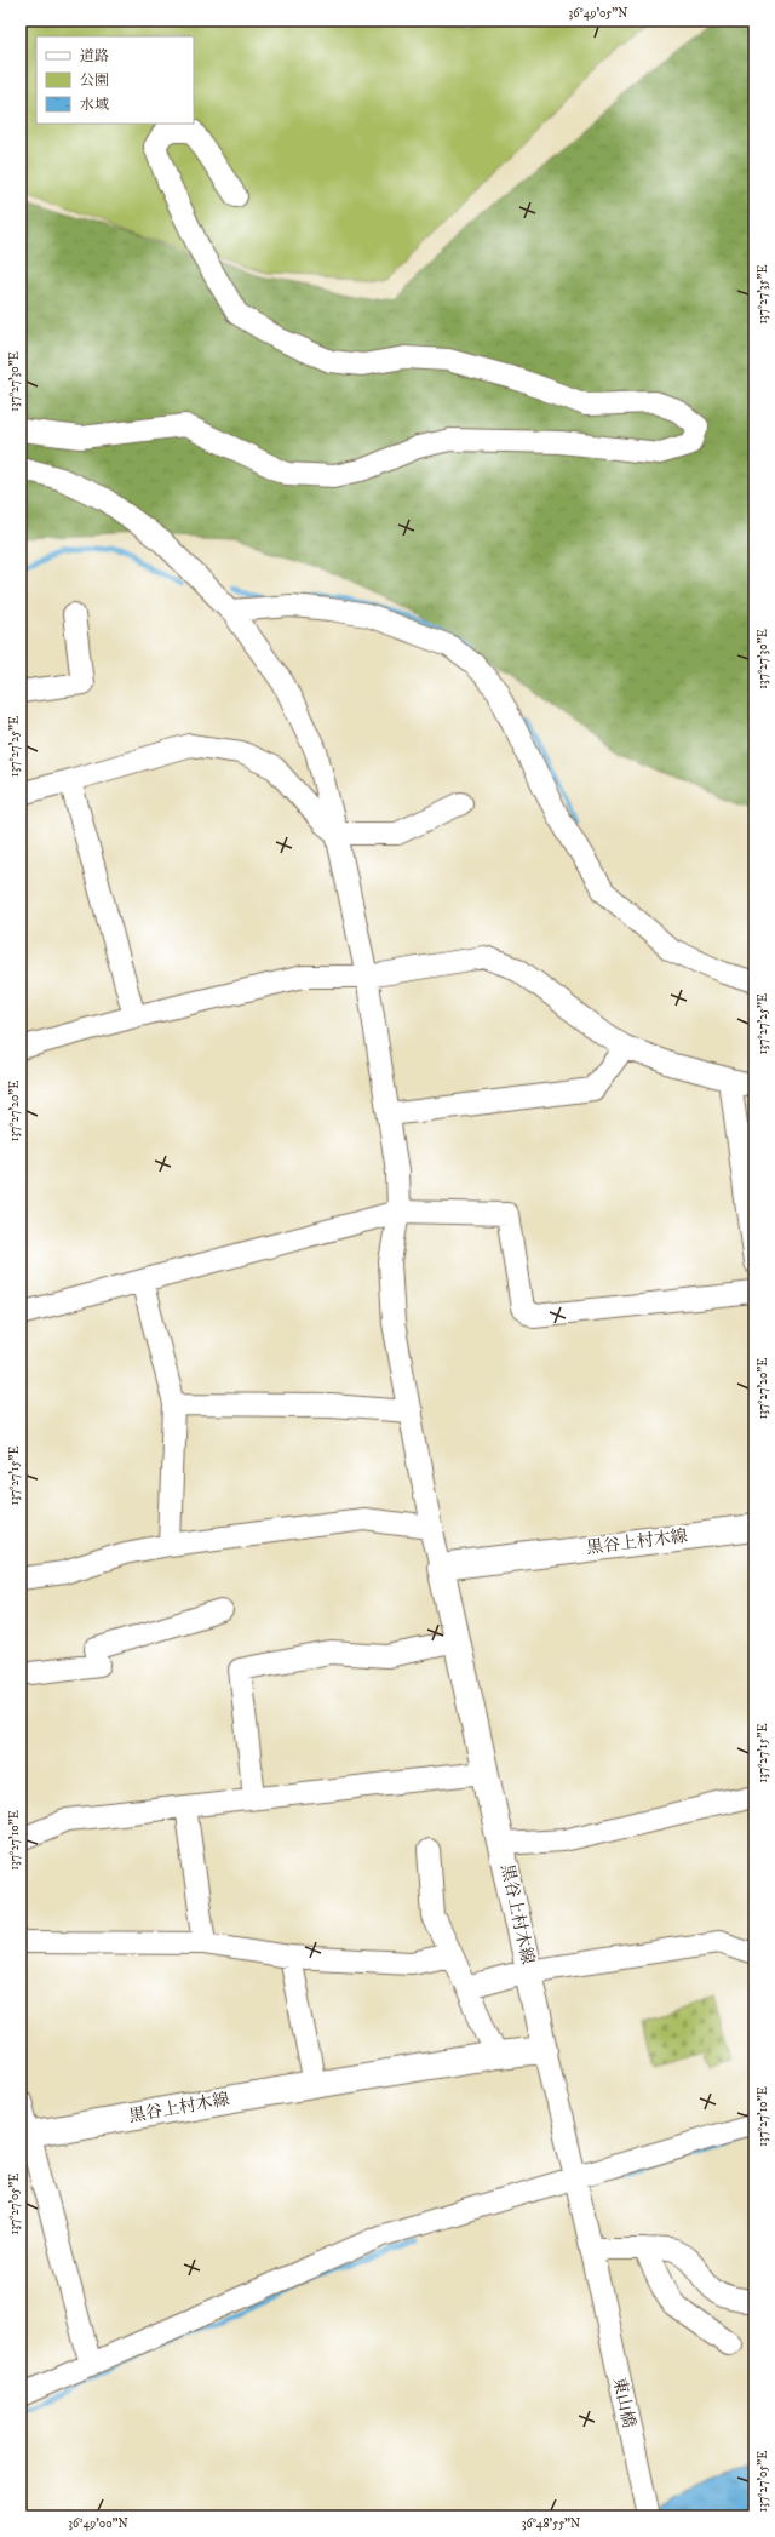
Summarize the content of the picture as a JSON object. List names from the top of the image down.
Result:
{
  "streets": {
    "main road": ["黒谷上村木線"],
    "street": ["東山橋"]
  },
  "crossings": [
    ["黒谷上村木線", "東山橋"]
  ],
  "legend": ["道路", "公園", "水域"],
  "coordinates": [
    "36°49'05\"N",
    "137°27'35\"E",
    "137°27'30\"E",
    "137°27'25\"E",
    "137°27'20\"E",
    "137°27'15\"E",
    "137°27'10\"E",
    "137°27'05\"E",
    "36°49'00\"N",
    "36°48'55\"N"
  ]
}
